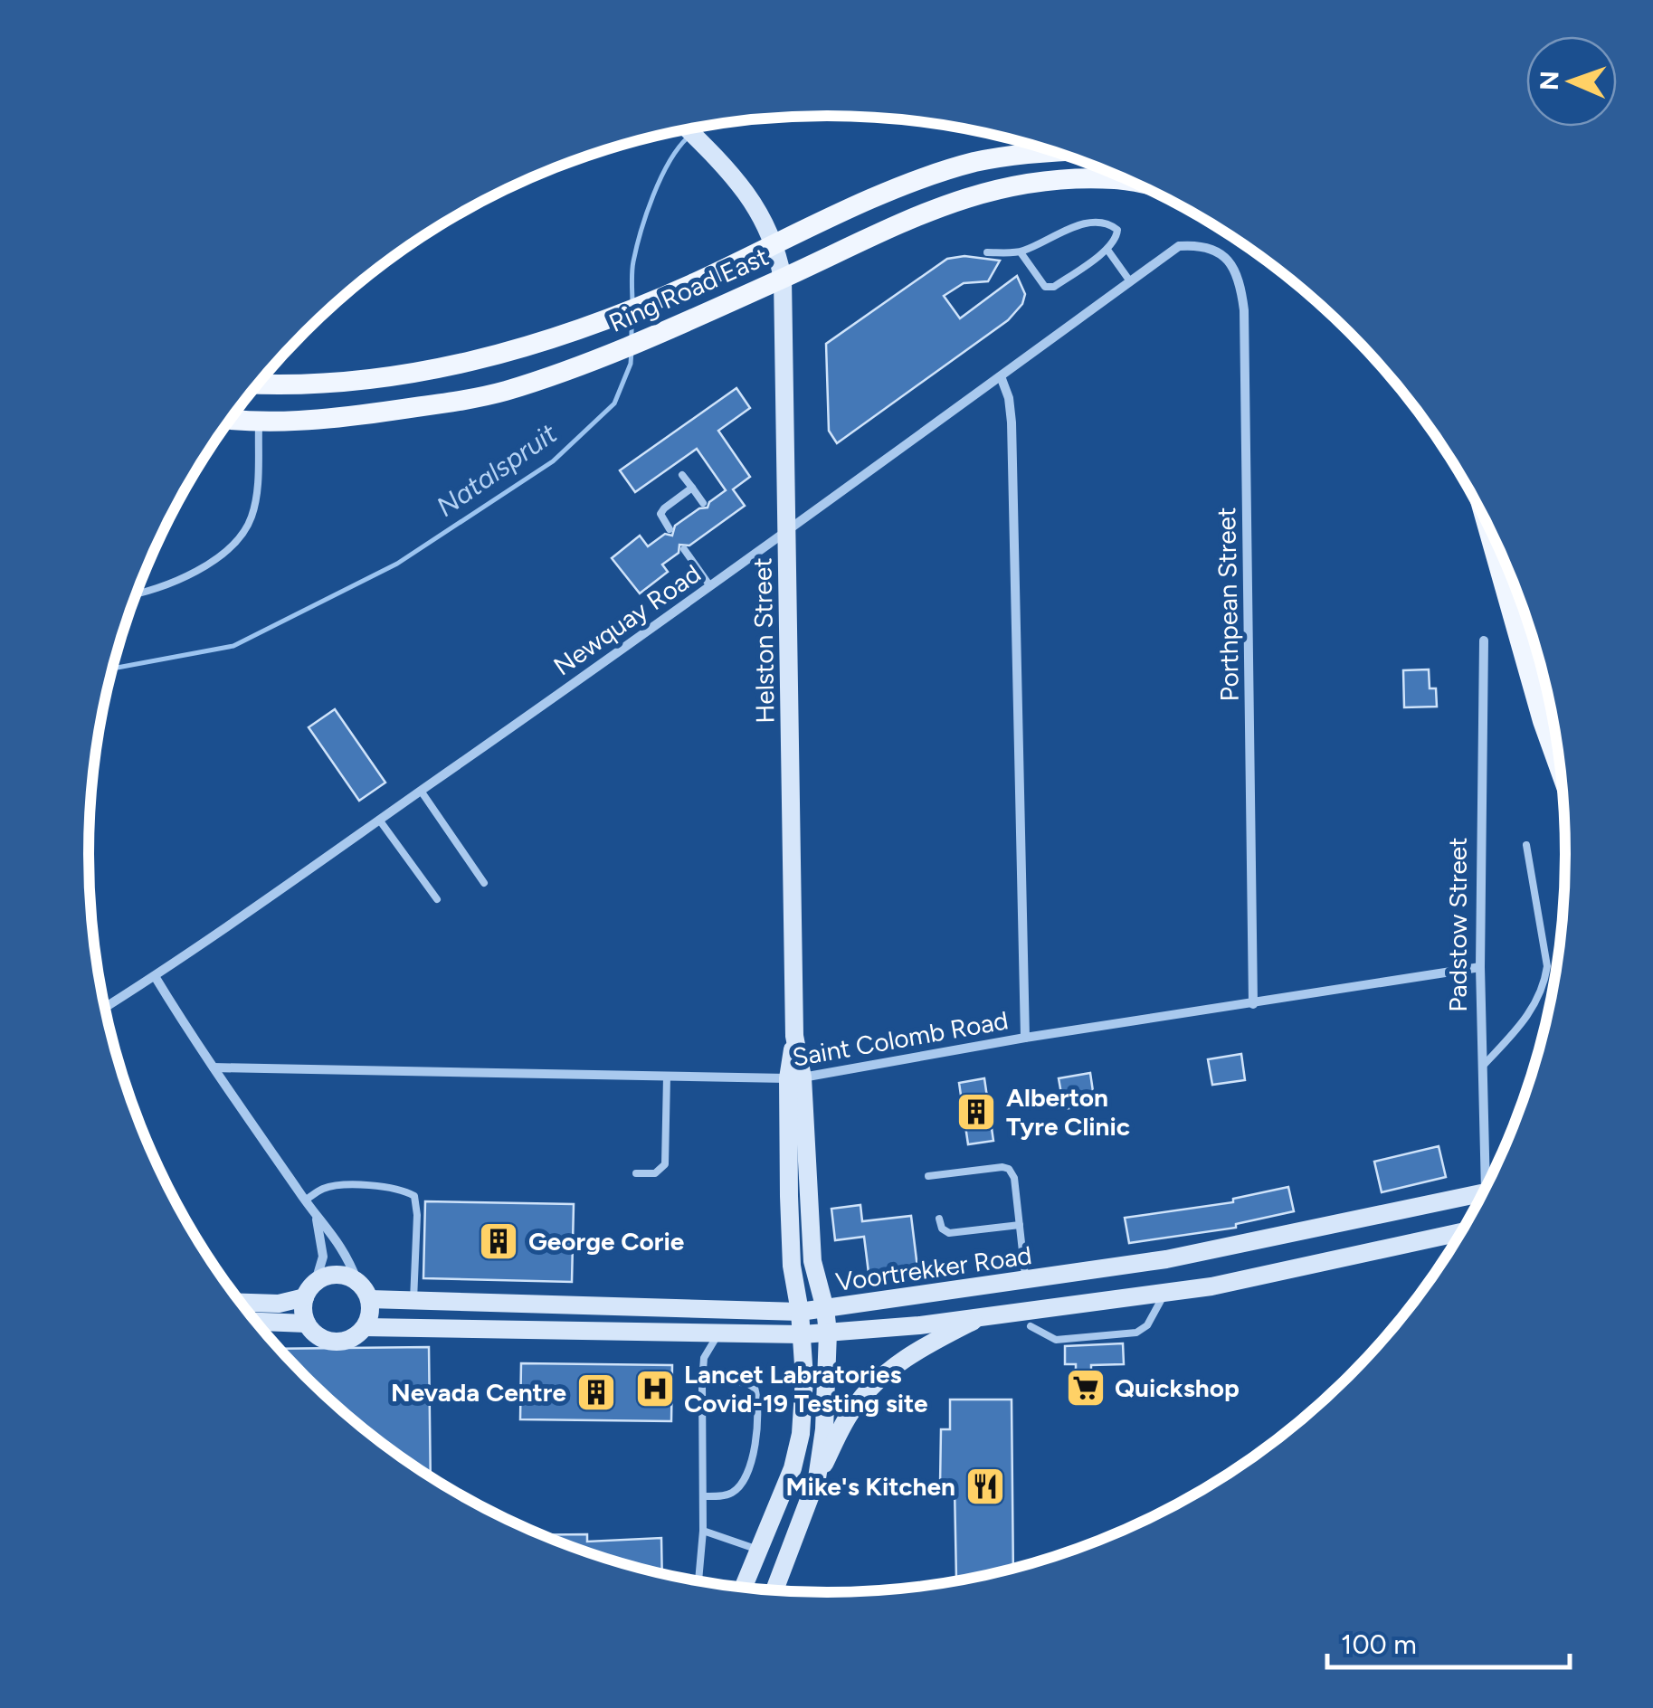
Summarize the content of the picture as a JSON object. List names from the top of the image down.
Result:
{
  "streets": {
    "main road": ["Ring Road East", "Helston Street", "Voortrekker Road"],
    "street": [
      "Porthpean Street",
      "Newquay Road",
      "Padstow Street",
      "Saint Colomb Road"
    ]
  },
  "crossings": [
    ["Ring Road East", "Helston Street"],
    ["Porthpean Street", "Newquay Road"],
    ["Porthpean Street", "Saint Colomb Road"],
    ["Newquay Road", "Helston Street"],
    ["Helston Street", "Saint Colomb Road"],
    ["Helston Street", "Voortrekker Road"],
    ["Padstow Street", "Saint Colomb Road"]
  ],
  "water": ["Natalspruit"],
  "places": {
    "building": ["Alberton Tyre Clinic", "George Corie", "Nevada Centre"],
    "supermarket": ["Quickshop"],
    "hospital": ["Lancet Labratories Covid-19 Testing site"],
    "restaurant": ["Mike's Kitchen"]
  },
  "scale_bar": "100 m",
  "north": "left"
}
